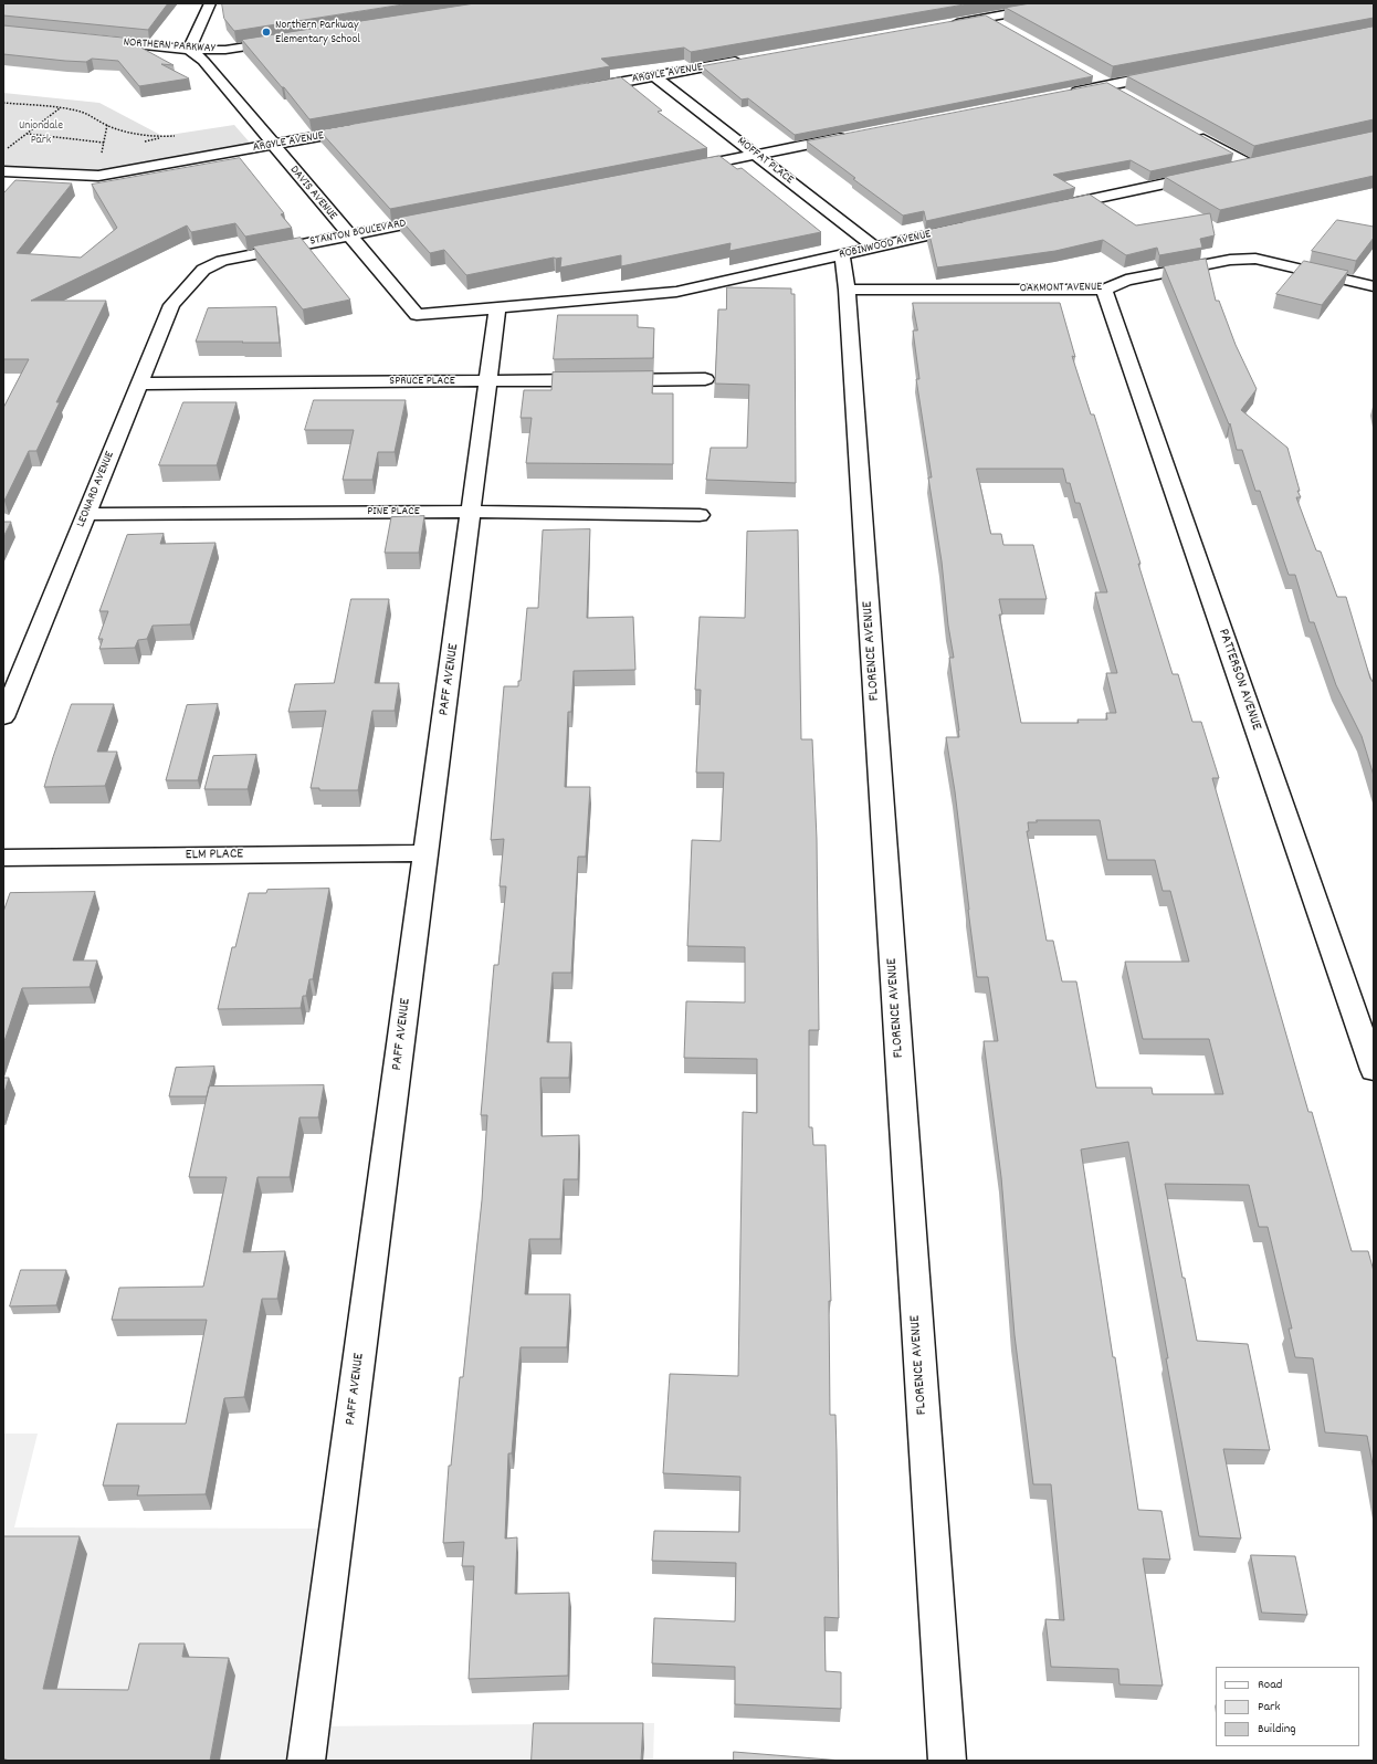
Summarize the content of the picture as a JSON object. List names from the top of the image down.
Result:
{
  "streets": {
    "street": [
      "NORTHERN PARKWAY",
      "ARGYLE AVENUE",
      "MOFFAT PLACE",
      "DAVIS AVENUE",
      "STANTON BOULEVARD",
      "ROBINWOOD AVENUE",
      "OAKMONT AVENUE",
      "SPRUCE PLACE",
      "LEONARD AVENUE",
      "PINE PLACE",
      "FLORENCE AVENUE",
      "PAFF AVENUE",
      "PATTERSON AVENUE",
      "ELM PLACE"
    ]
  },
  "crossings": [
    ["NORTHERN PARKWAY", "DAVIS AVENUE"],
    ["ARGYLE AVENUE", "MOFFAT PLACE"],
    ["ARGYLE AVENUE", "DAVIS AVENUE"],
    ["MOFFAT PLACE", "ROBINWOOD AVENUE"],
    ["DAVIS AVENUE", "STANTON BOULEVARD"],
    ["DAVIS AVENUE", "ROBINWOOD AVENUE"],
    ["DAVIS AVENUE", "PAFF AVENUE"],
    ["STANTON BOULEVARD", "LEONARD AVENUE"],
    ["ROBINWOOD AVENUE", "FLORENCE AVENUE"],
    ["ROBINWOOD AVENUE", "PAFF AVENUE"],
    ["OAKMONT AVENUE", "FLORENCE AVENUE"],
    ["OAKMONT AVENUE", "PATTERSON AVENUE"],
    ["SPRUCE PLACE", "LEONARD AVENUE"],
    ["SPRUCE PLACE", "PAFF AVENUE"],
    ["LEONARD AVENUE", "PINE PLACE"],
    ["PINE PLACE", "PAFF AVENUE"],
    ["PAFF AVENUE", "ELM PLACE"]
  ],
  "parks": ["Uniondale Park"],
  "places": ["Northern Parkway Elementary School"],
  "legend": ["Road", "Park", "Building"]
}
